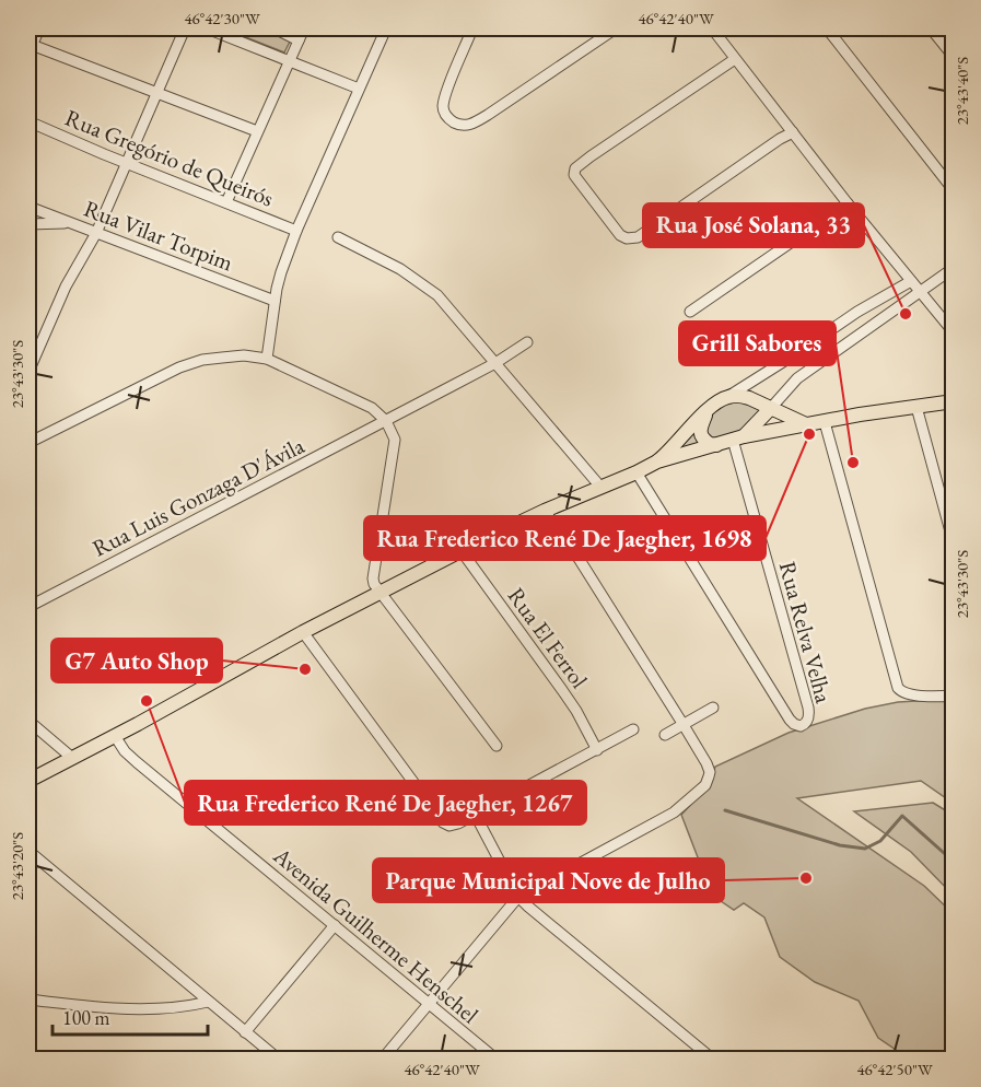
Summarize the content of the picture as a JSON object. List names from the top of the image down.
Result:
{
  "streets": {
    "street": [
      "Rua Gregório de Queirós",
      "Rua Vilar Torpim",
      "Rua Luis Gonzaga D'Ávila",
      "Rua Relva Velha",
      "Rua El Ferrol",
      "Avenida Guilherme Henschel"
    ]
  },
  "places": [
    "Rua José Solana, 33",
    "Rua Frederico René De Jaegher, 1698",
    "Grill Sabores",
    "G7 Auto Shop",
    "Rua Frederico René De Jaegher, 1267",
    "Parque Municipal Nove de Julho"
  ],
  "scale_bar": "100 m",
  "coordinates": [
    "46°42'30\"W",
    "46°42'40\"W",
    "23°43'40\"S",
    "23°43'30\"S",
    "23°43'20\"S",
    "46°42'50\"W"
  ]
}
